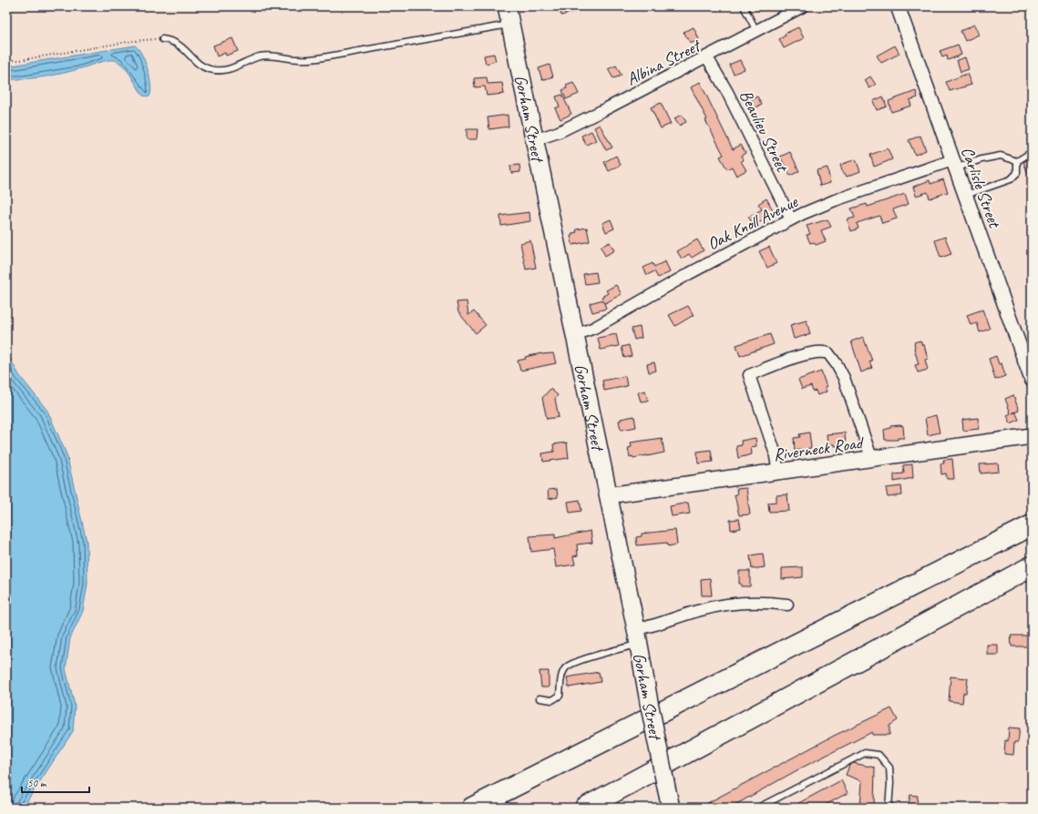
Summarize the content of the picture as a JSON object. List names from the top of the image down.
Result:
{
  "streets": {
    "main road": ["Gorham Street", "Riverneck Road"],
    "street": [
      "Albina Street",
      "Beaulieu Street",
      "Carlisle Street",
      "Oak Knoll Avenue"
    ]
  },
  "crossings": [
    ["Albina Street", "Gorham Street"],
    ["Albina Street", "Beaulieu Street"],
    ["Gorham Street", "Oak Knoll Avenue"],
    ["Gorham Street", "Riverneck Road"],
    ["Beaulieu Street", "Oak Knoll Avenue"],
    ["Carlisle Street", "Oak Knoll Avenue"]
  ],
  "scale_bar": "50 m"
}
